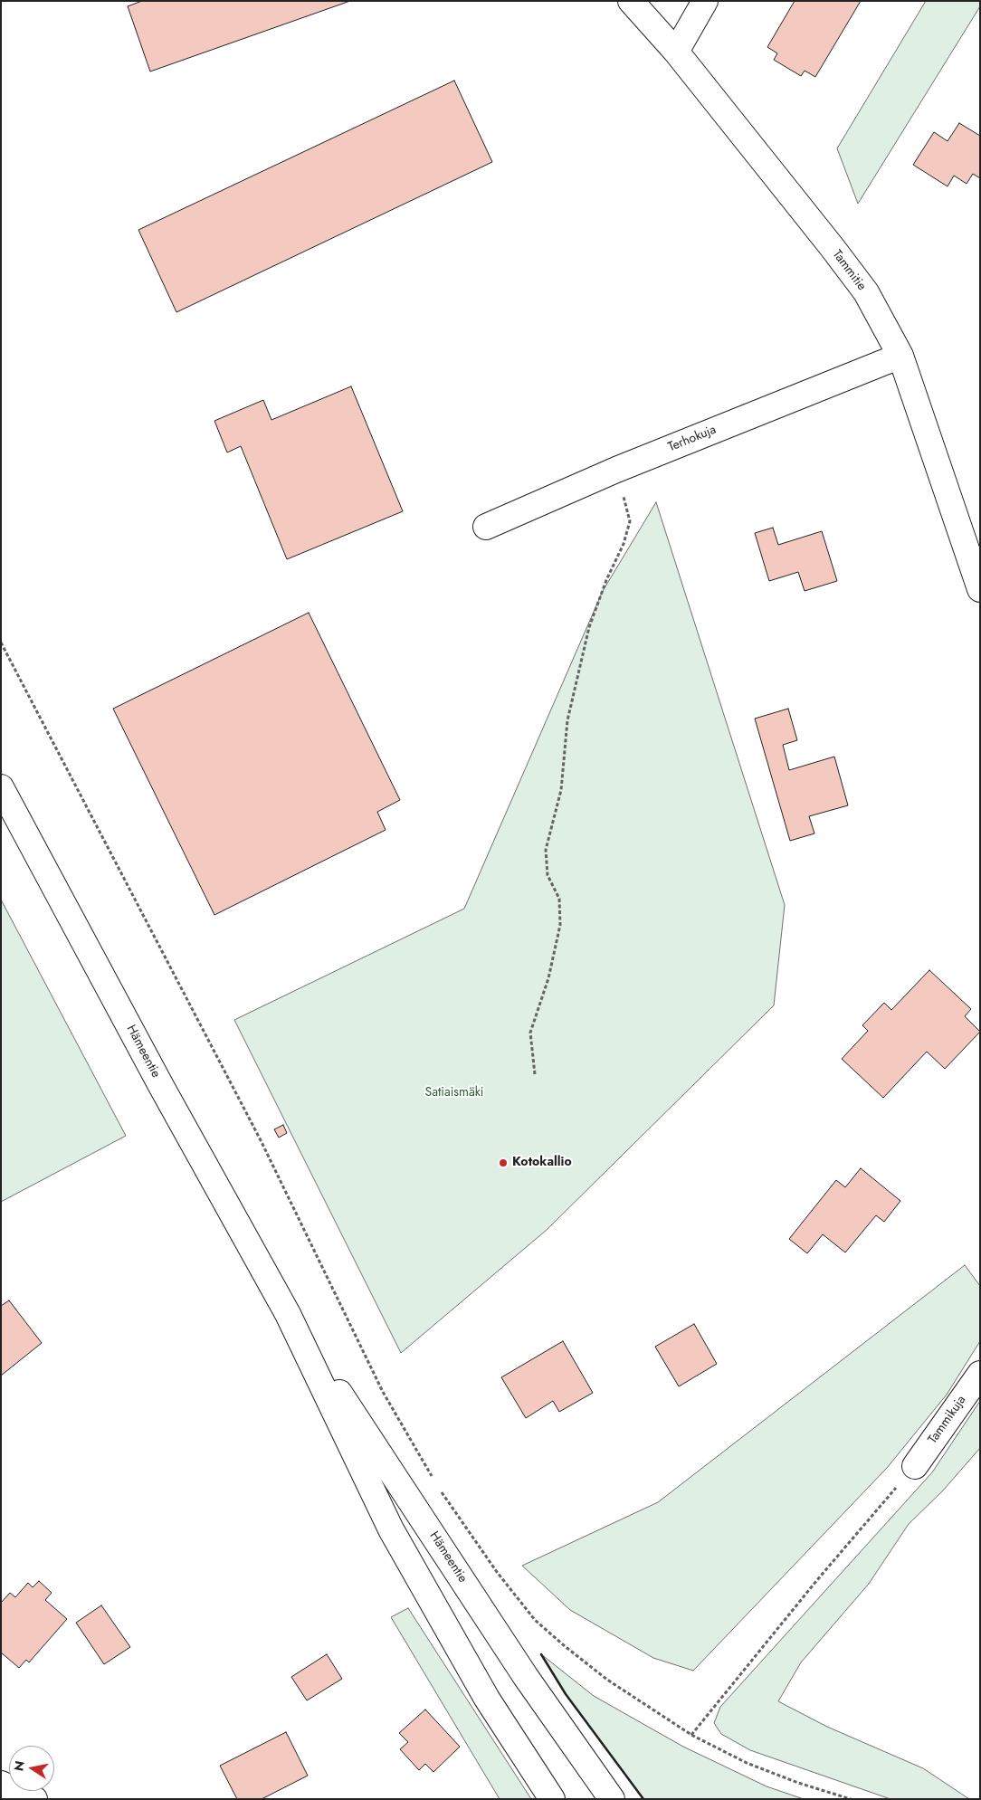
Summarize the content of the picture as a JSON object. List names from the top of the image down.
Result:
{
  "streets": {
    "main road": [
      "Tammitie",
      "Terhokuja",
      "Hämeentie",
      "Tammikuja"
    ]
  },
  "crossings": [
    ["Tammitie", "Terhokuja"]
  ],
  "parks": ["Satiaismäki"],
  "places": ["Kotokallio"],
  "north": "left"
}
